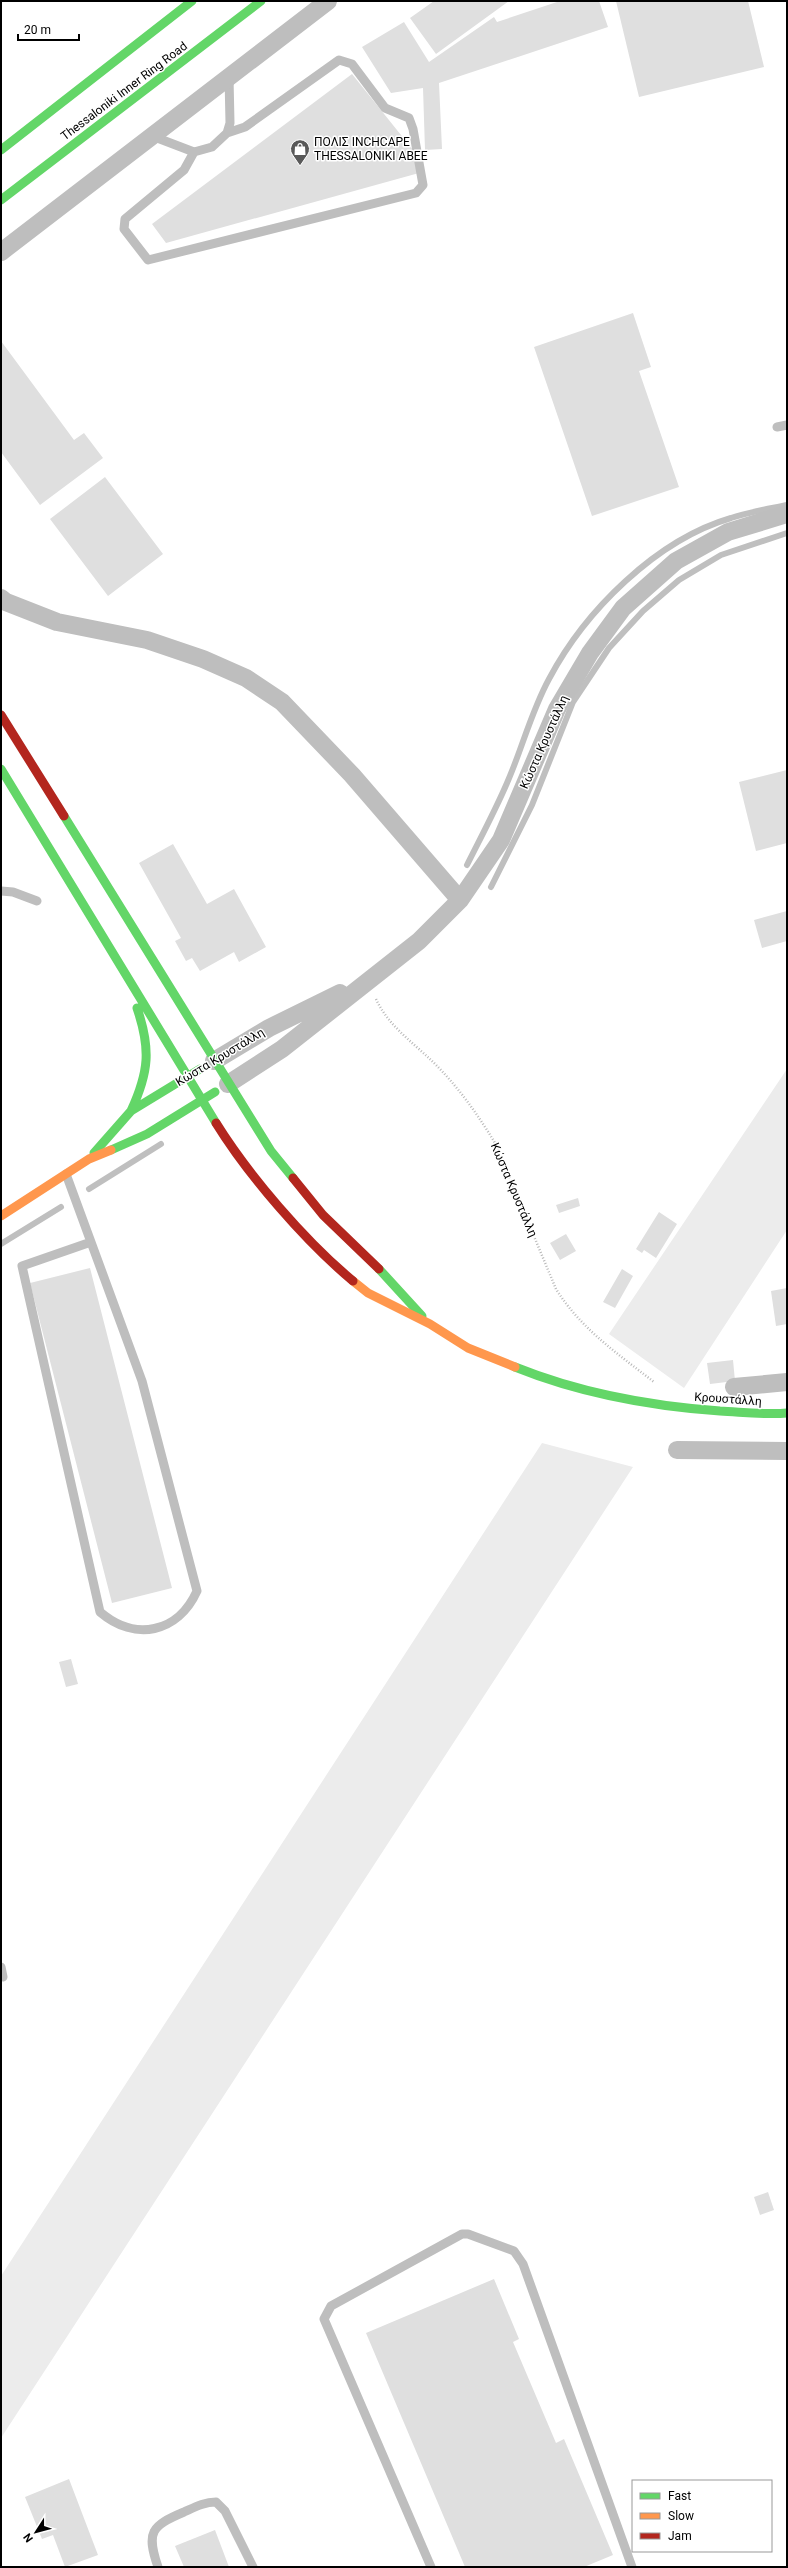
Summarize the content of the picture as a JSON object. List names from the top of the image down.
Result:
{
  "streets": {
    "main road": ["Thessaloniki Inner Ring Road", "Κώστα Κρυστάλλη", "Κρουστάλλη"]
  },
  "places": {
    "shop": ["ΠΟΛΙΣ INCHCAPE THESSALONIKI ΑΒΕΕ"]
  },
  "legend": ["Fast", "Slow", "Jam"],
  "scale_bar": "20 m",
  "north": "bottom left"
}
